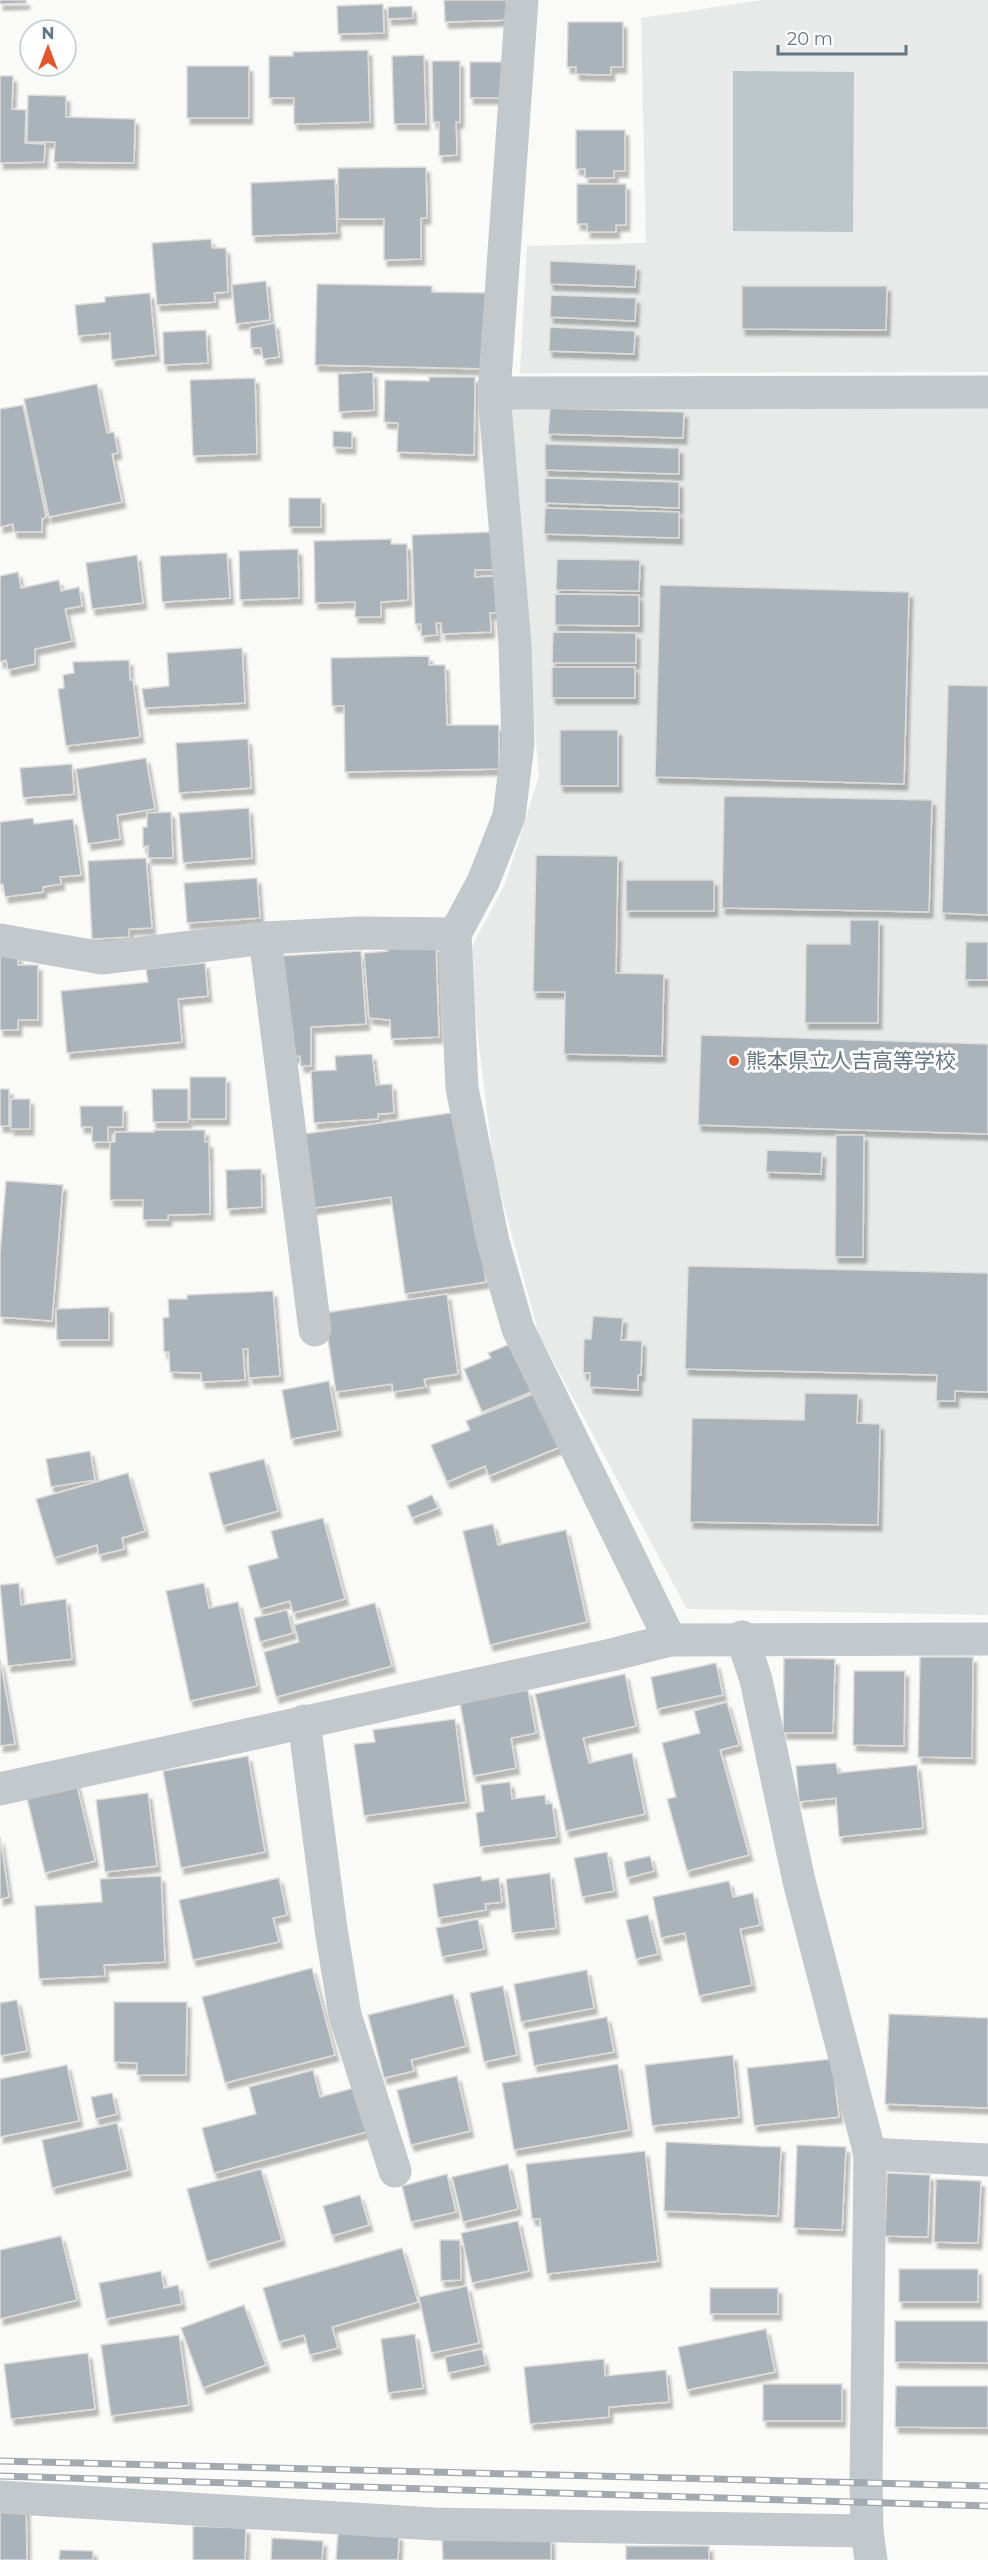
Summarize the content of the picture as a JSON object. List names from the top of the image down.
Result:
{
  "places": ["熊本県立人吉高等学校"],
  "scale_bar": "20 m",
  "north": "top"
}
